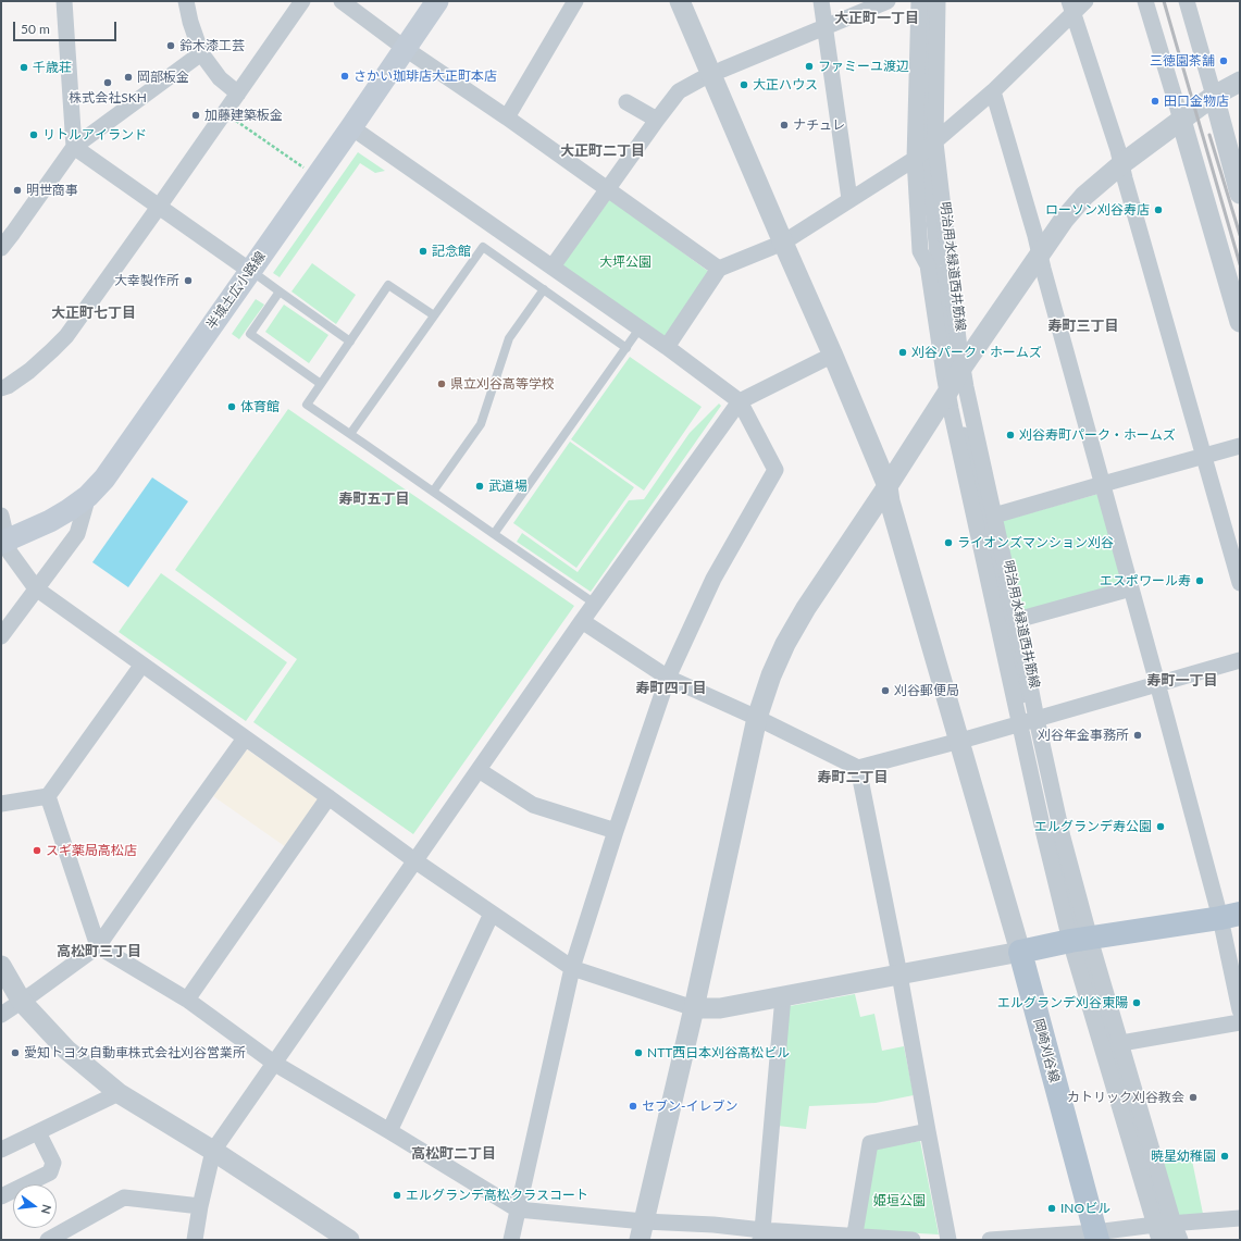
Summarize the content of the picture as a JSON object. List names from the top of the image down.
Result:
{
  "streets": {
    "main road": ["半城土広小路線", "岡崎刈谷線"]
  },
  "districts": [
    "大正町一丁目",
    "大正町二丁目",
    "大正町七丁目",
    "寿町三丁目",
    "寿町五丁目",
    "寿町一丁目",
    "寿町四丁目",
    "寿町二丁目",
    "高松町三丁目",
    "高松町二丁目"
  ],
  "parks": ["大坪公園", "姫垣公園"],
  "places": [
    "鈴木漆工芸",
    "三徳園茶舗",
    "ファミーユ渡辺",
    "千歳荘",
    "さかい珈琲店大正町本店",
    "岡部板金",
    "株式会社SKH",
    "大正ハウス",
    "田口金物店",
    "加藤建築板金",
    "ナチュレ",
    "リトルアイランド",
    "明世商事",
    "ローソン刈谷寿店",
    "記念館",
    "大幸製作所",
    "刈谷パーク・ホームズ",
    "県立刈谷高等学校",
    "体育館",
    "刈谷寿町パーク・ホームズ",
    "武道場",
    "ライオンズマンション刈谷",
    "エスポワール寿",
    "刈谷郵便局",
    "刈谷年金事務所",
    "エルグランデ寿公園",
    "スギ薬局高松店",
    "エルグランデ刈谷東陽",
    "愛知トヨタ自動車株式会社刈谷営業所",
    "NTT西日本刈谷高松ビル",
    "カトリック刈谷教会",
    "セブン-イレブン",
    "暁星幼稚園",
    "エルグランデ高松クラスコート",
    "INOビル"
  ],
  "scale_bar": "50 m",
  "north": "right"
}
